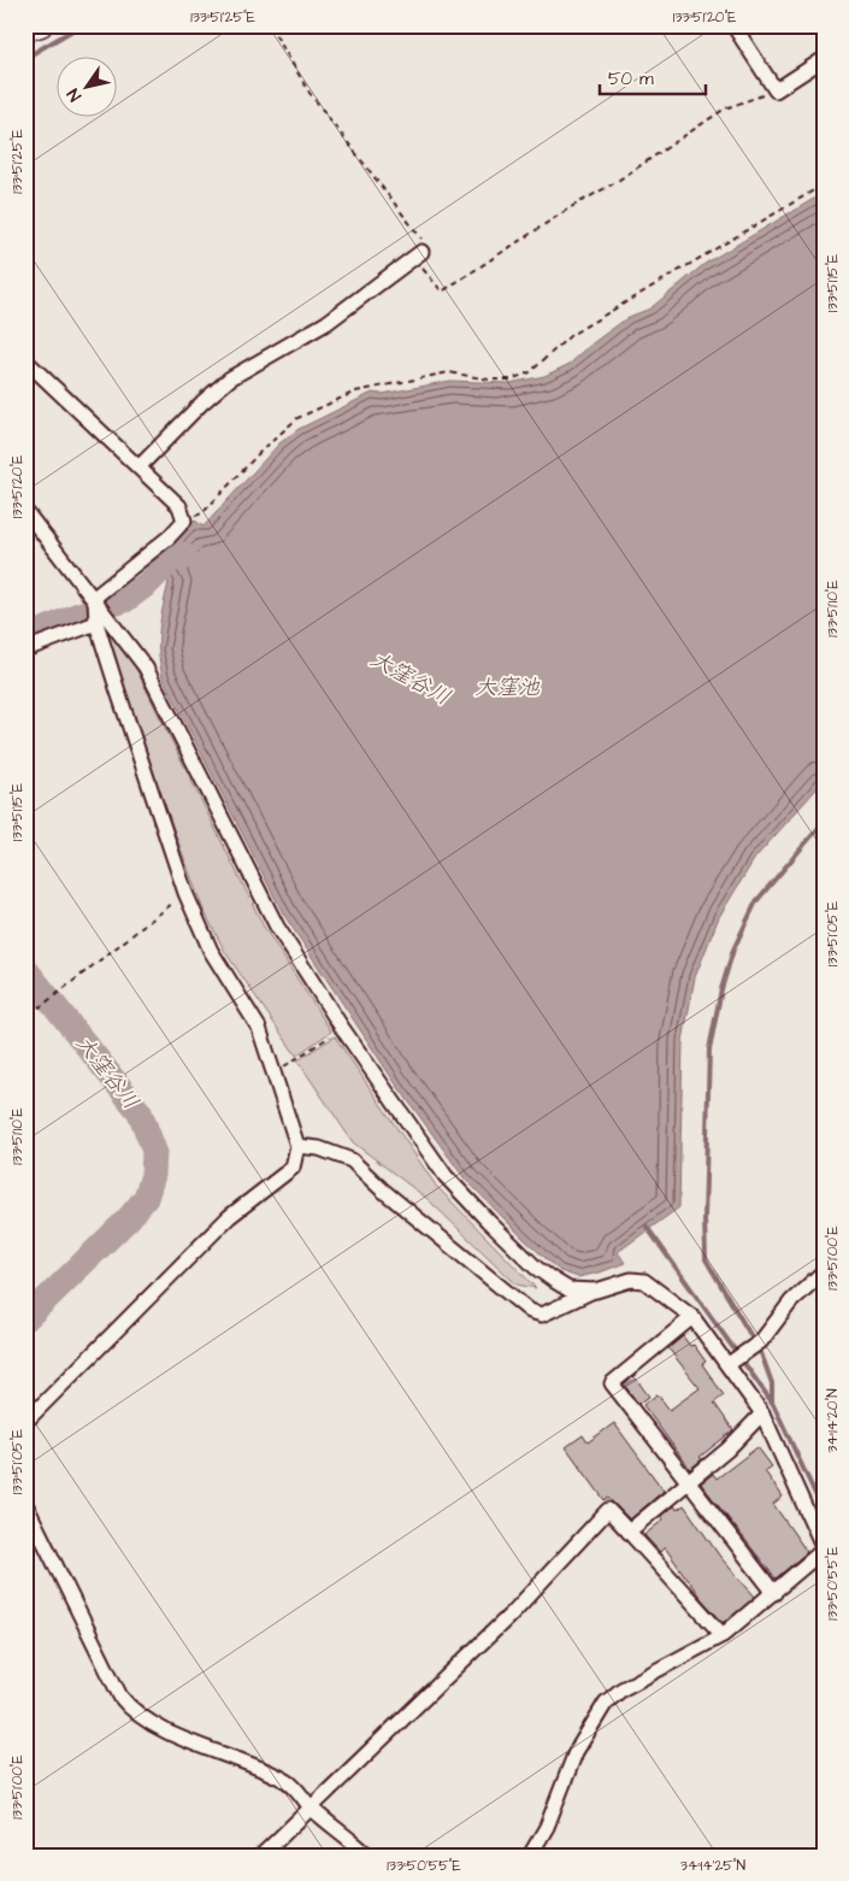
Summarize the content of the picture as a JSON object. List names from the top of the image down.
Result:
{
  "water": ["大窪谷川", "大窪池"],
  "scale_bar": "50 m",
  "north": "bottom left",
  "coordinates": [
    "133°51'25\"E",
    "133°51'20\"E",
    "133°51'15\"E",
    "133°51'10\"E",
    "133°51'05\"E",
    "133°51'00\"E",
    "34°14'20\"N",
    "133°50'55\"E",
    "34°14'25\"N"
  ]
}
